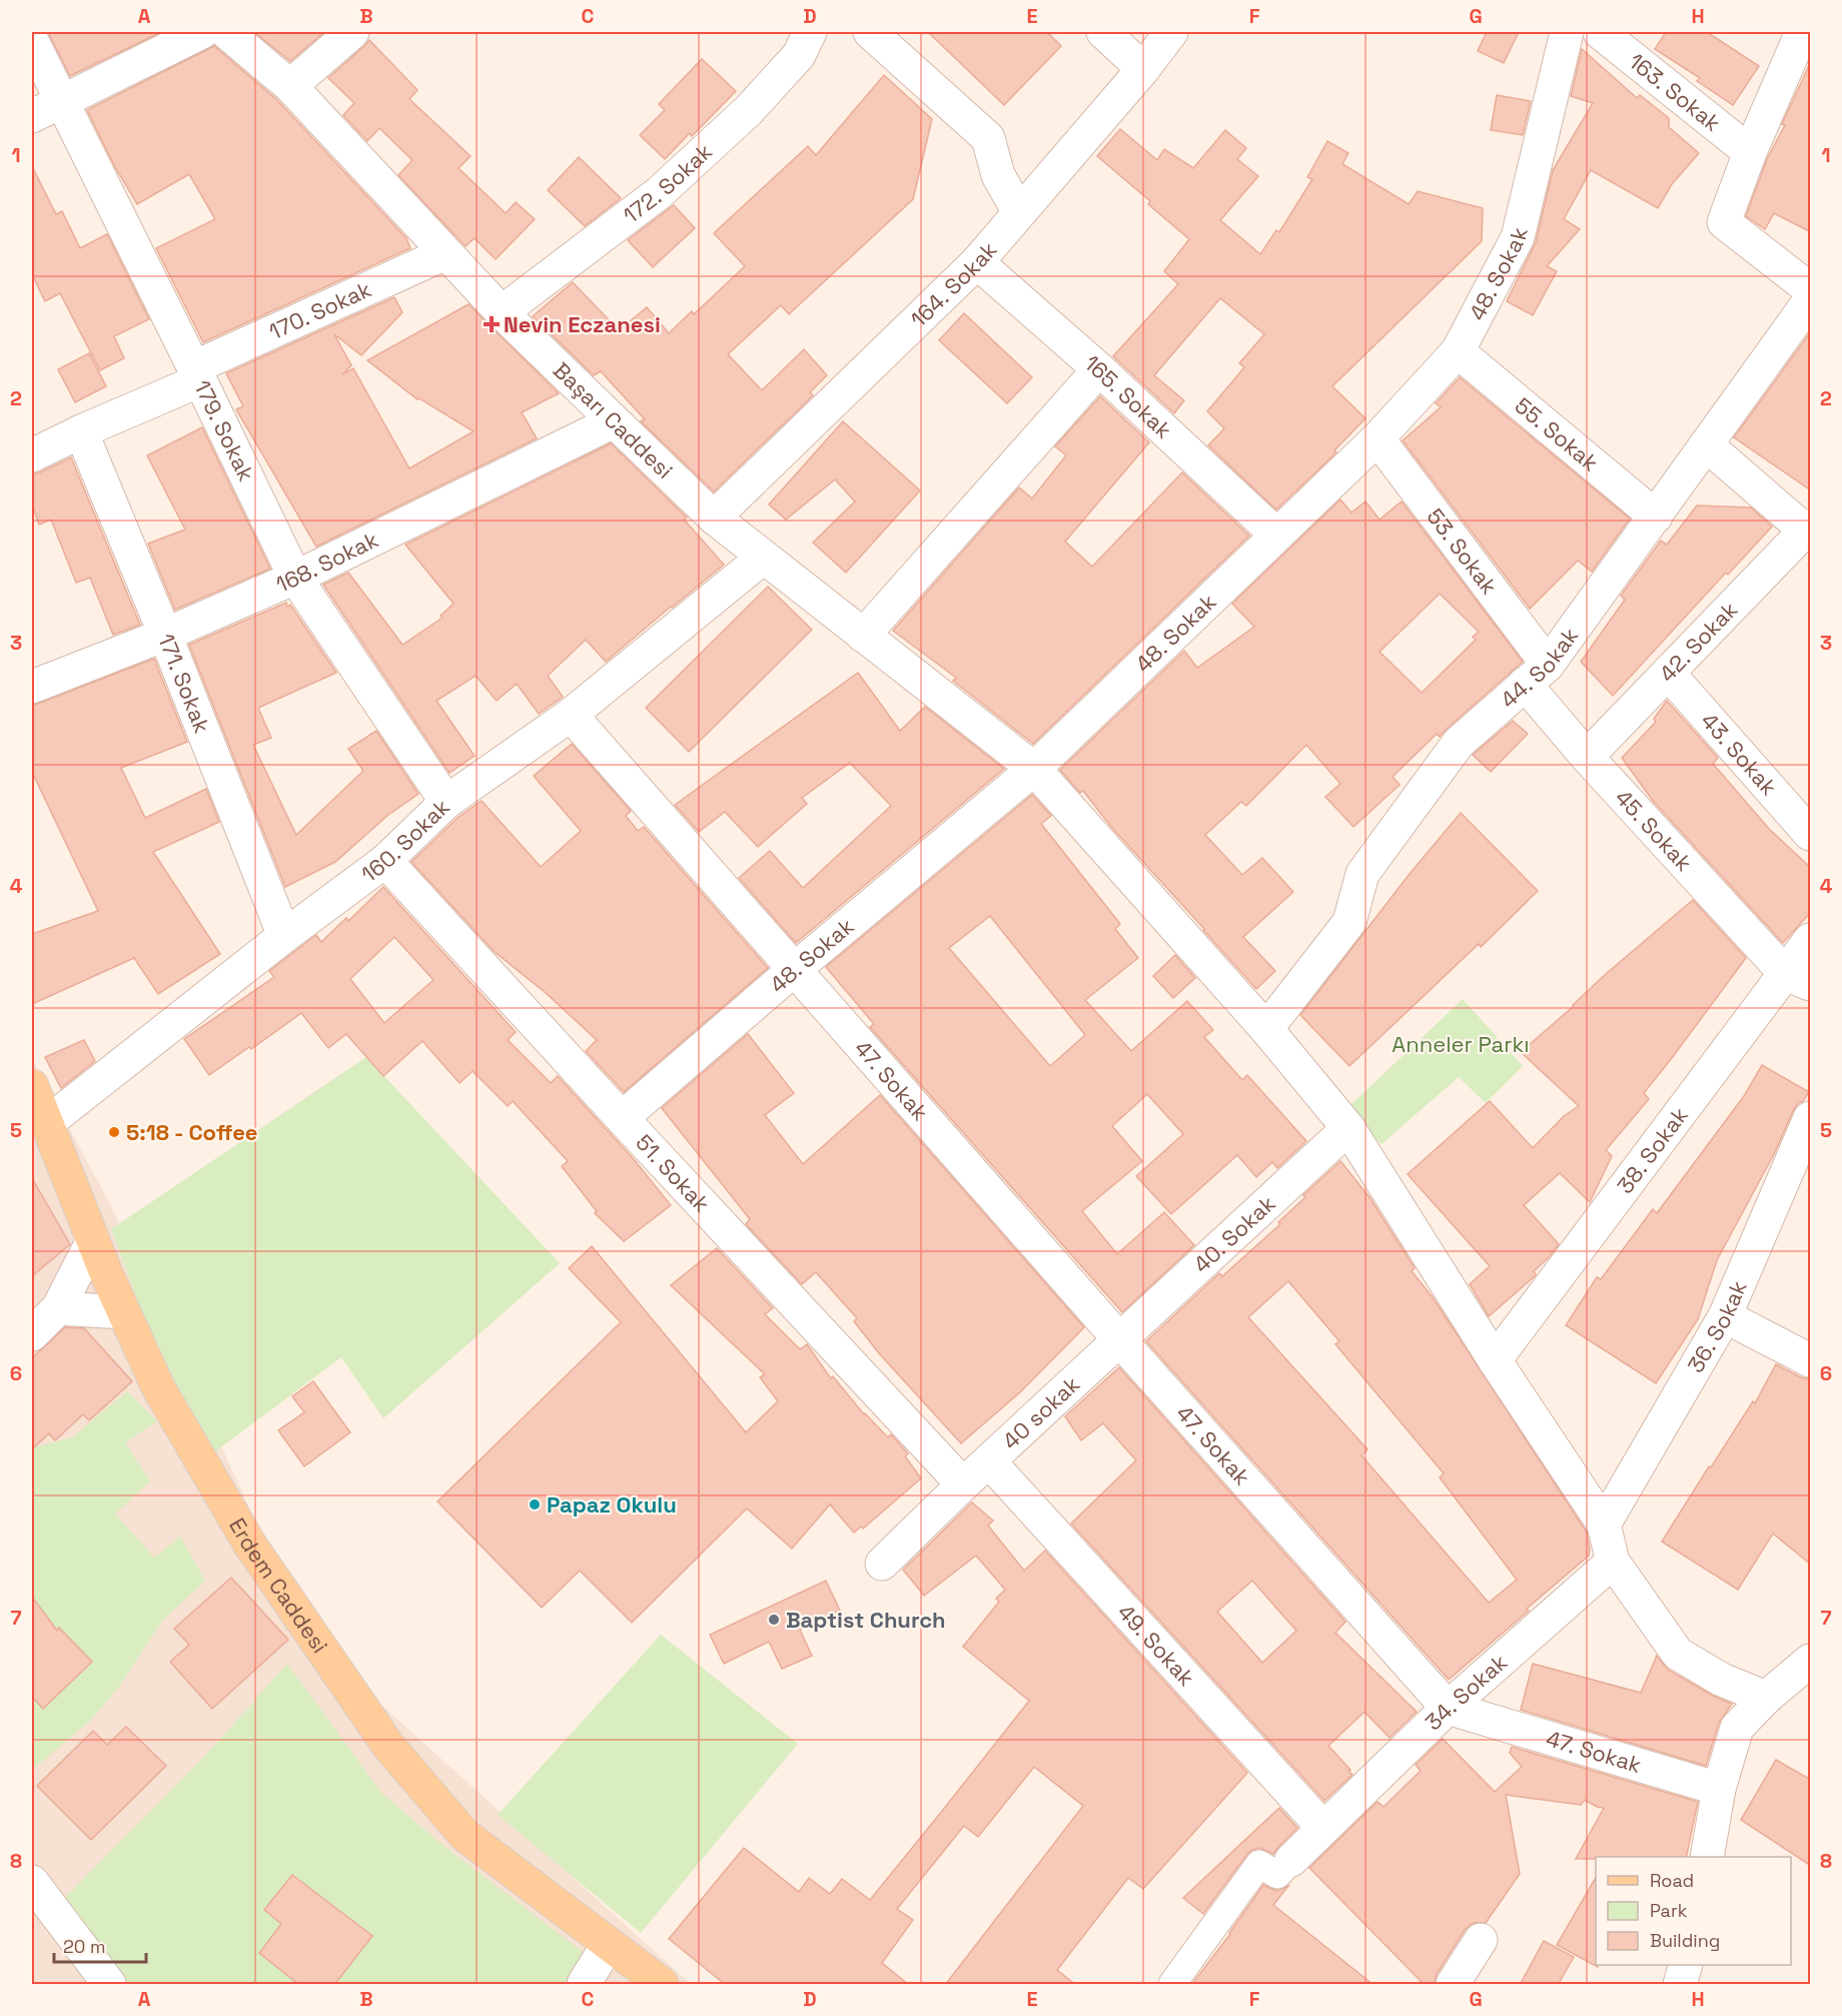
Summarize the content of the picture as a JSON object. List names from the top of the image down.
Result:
{
  "streets": {
    "main road": ["Erdem Caddesi"],
    "street": [
      "163. Sokak",
      "172. Sokak",
      "48. Sokak",
      "164. Sokak",
      "170. Sokak",
      "165. Sokak",
      "Başarı Caddesi",
      "179. Sokak",
      "55. Sokak",
      "53. Sokak",
      "168. Sokak",
      "42. Sokak",
      "44. Sokak",
      "171. Sokak",
      "43. Sokak",
      "45. Sokak",
      "160. Sokak",
      "47. Sokak",
      "38. Sokak",
      "51. Sokak",
      "40. Sokak",
      "36. Sokak",
      "40 sokak",
      "49. Sokak",
      "34. Sokak"
    ]
  },
  "crossings": [
    ["172. Sokak", "Başarı Caddesi"],
    ["48. Sokak", "165. Sokak"],
    ["48. Sokak", "Başarı Caddesi"],
    ["48. Sokak", "55. Sokak"],
    ["48. Sokak", "53. Sokak"],
    ["48. Sokak", "47. Sokak"],
    ["48. Sokak", "51. Sokak"],
    ["164. Sokak", "165. Sokak"],
    ["164. Sokak", "Başarı Caddesi"],
    ["170. Sokak", "Başarı Caddesi"],
    ["170. Sokak", "179. Sokak"],
    ["170. Sokak", "171. Sokak"],
    ["Başarı Caddesi", "168. Sokak"],
    ["Başarı Caddesi", "44. Sokak"],
    ["Başarı Caddesi", "160. Sokak"],
    ["Başarı Caddesi", "38. Sokak"],
    ["Başarı Caddesi", "40. Sokak"],
    ["Başarı Caddesi", "36. Sokak"],
    ["179. Sokak", "168. Sokak"],
    ["179. Sokak", "160. Sokak"],
    ["55. Sokak", "44. Sokak"],
    ["53. Sokak", "44. Sokak"],
    ["53. Sokak", "45. Sokak"],
    ["168. Sokak", "171. Sokak"],
    ["42. Sokak", "43. Sokak"],
    ["42. Sokak", "45. Sokak"],
    ["44. Sokak", "45. Sokak"],
    ["171. Sokak", "160. Sokak"],
    ["45. Sokak", "38. Sokak"],
    ["160. Sokak", "47. Sokak"],
    ["160. Sokak", "51. Sokak"],
    ["160. Sokak", "Erdem Caddesi"],
    ["47. Sokak", "40. Sokak"],
    ["47. Sokak", "40 sokak"],
    ["47. Sokak", "34. Sokak"],
    ["51. Sokak", "40 sokak"],
    ["40. Sokak", "40 sokak"],
    ["40 sokak", "49. Sokak"],
    ["49. Sokak", "34. Sokak"]
  ],
  "parks": ["Anneler Parkı"],
  "places": {
    "health": ["Nevin Eczanesi"],
    "other": ["5:18 - Coffee", "Papaz Okulu", "Baptist Church"]
  },
  "legend": ["Road", "Park", "Building"],
  "scale_bar": "20 m",
  "grid": {
    "columns": [
      "A",
      "B",
      "C",
      "D",
      "E",
      "F",
      "G",
      "H"
    ],
    "rows": [
      "1",
      "2",
      "3",
      "4",
      "5",
      "6",
      "7",
      "8"
    ]
  }
}
